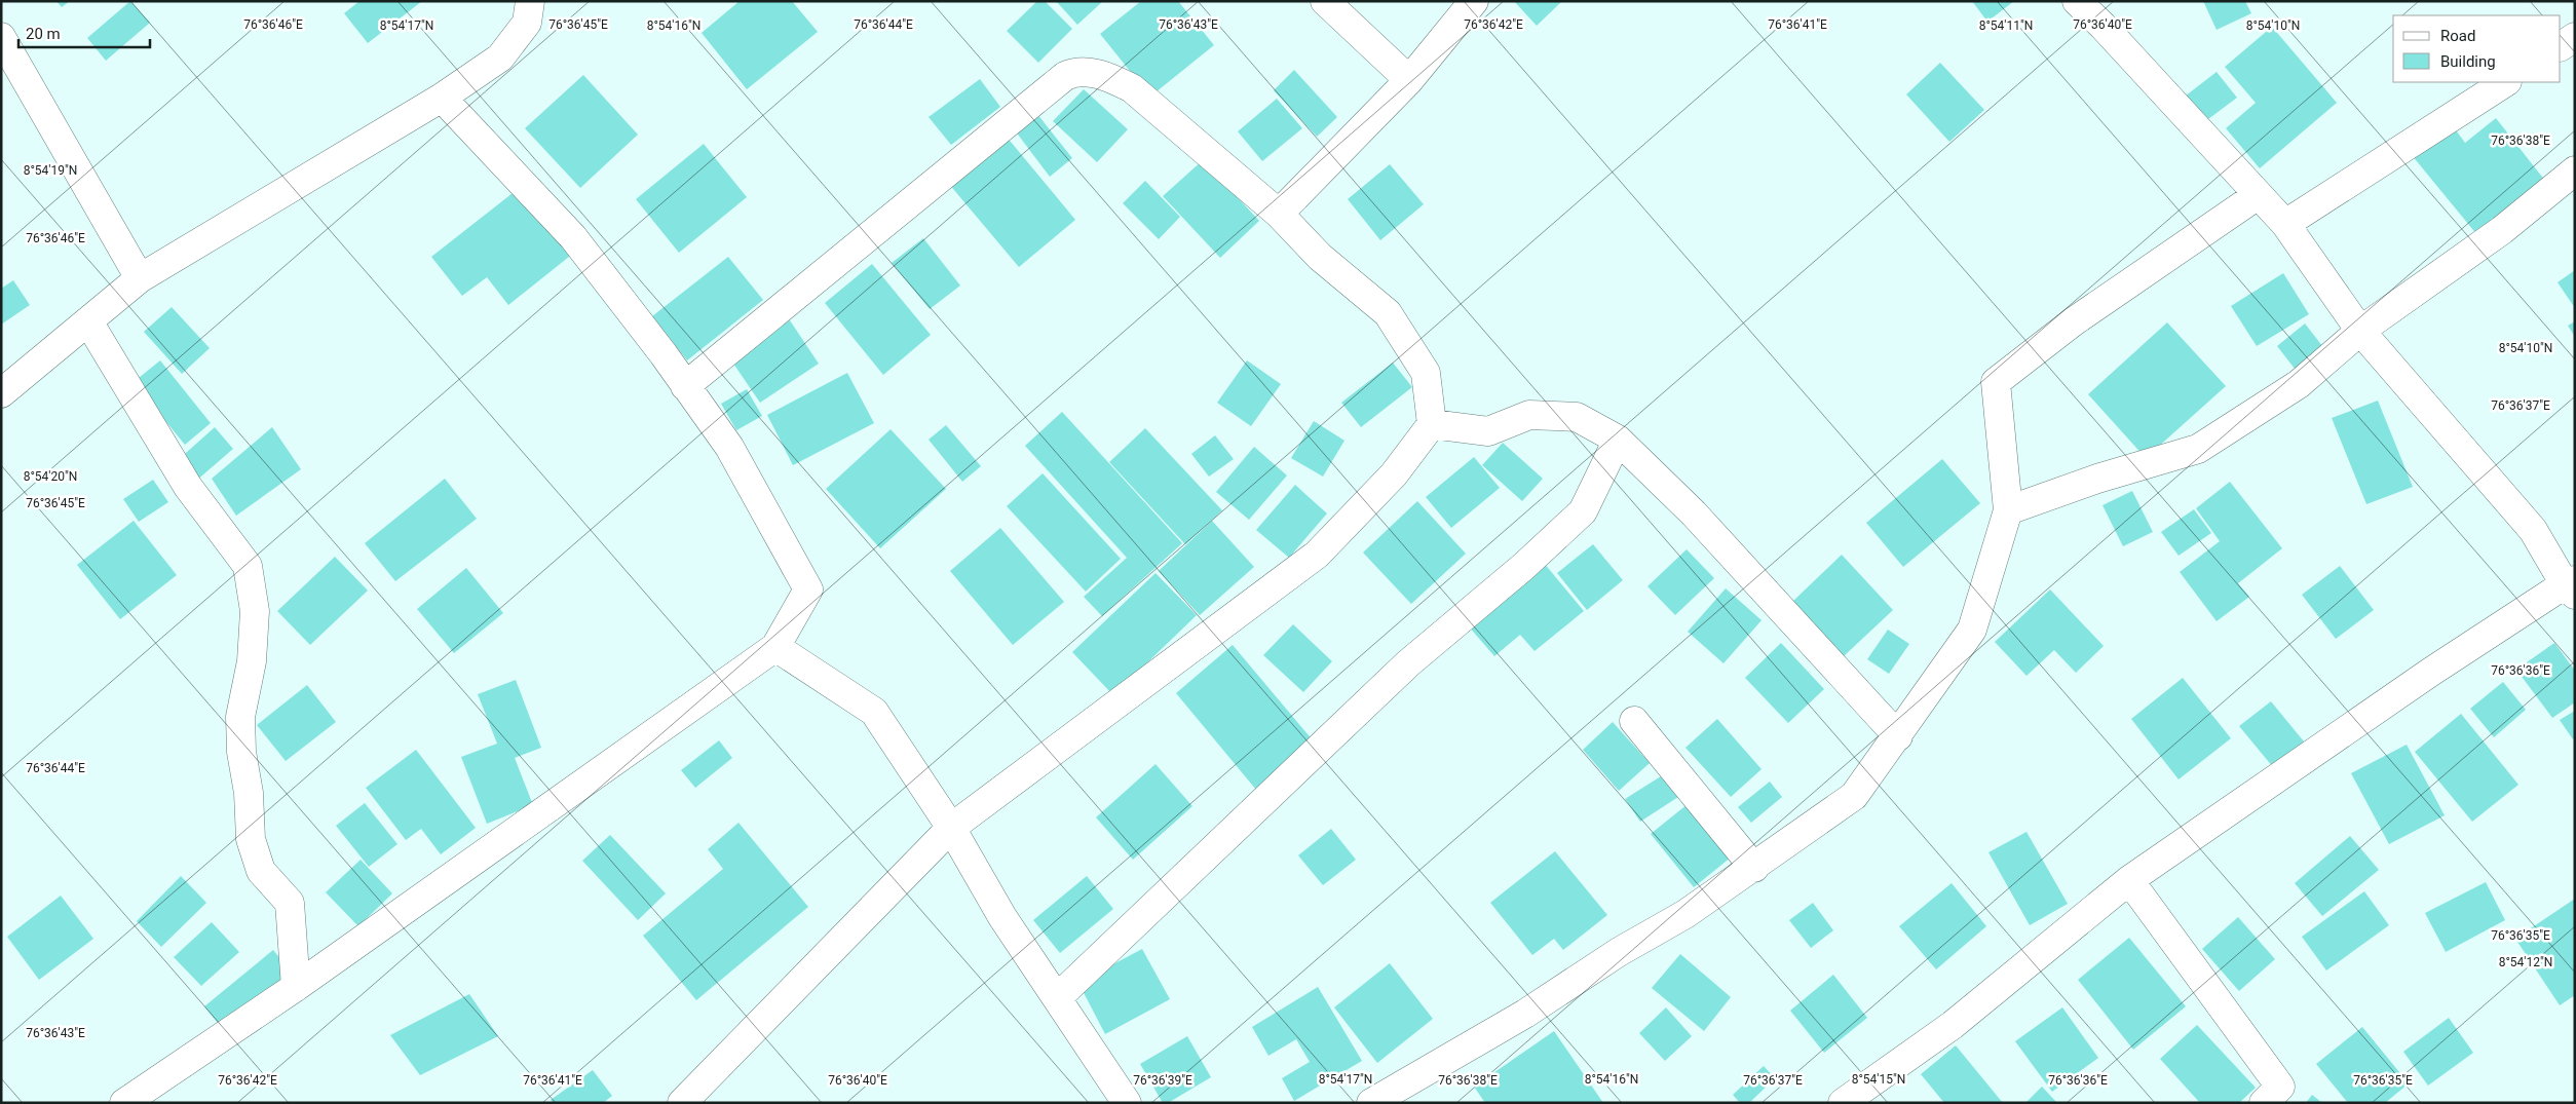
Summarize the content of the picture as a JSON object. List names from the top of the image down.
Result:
{
  "legend": ["Road", "Building"],
  "scale_bar": "20 m",
  "coordinates": [
    "76°36'46\"E",
    "76°36'45\"E",
    "76°36'44\"E",
    "76°36'43\"E",
    "76°36'42\"E",
    "76°36'41\"E",
    "76°36'40\"E",
    "8°54'17\"N",
    "8°54'16\"N",
    "8°54'11\"N",
    "8°54'10\"N",
    "76°36'38\"E",
    "8°54'19\"N",
    "76°36'37\"E",
    "8°54'20\"N",
    "76°36'36\"E",
    "76°36'35\"E",
    "8°54'12\"N",
    "8°54'15\"N",
    "76°36'39\"E"
  ]
}
